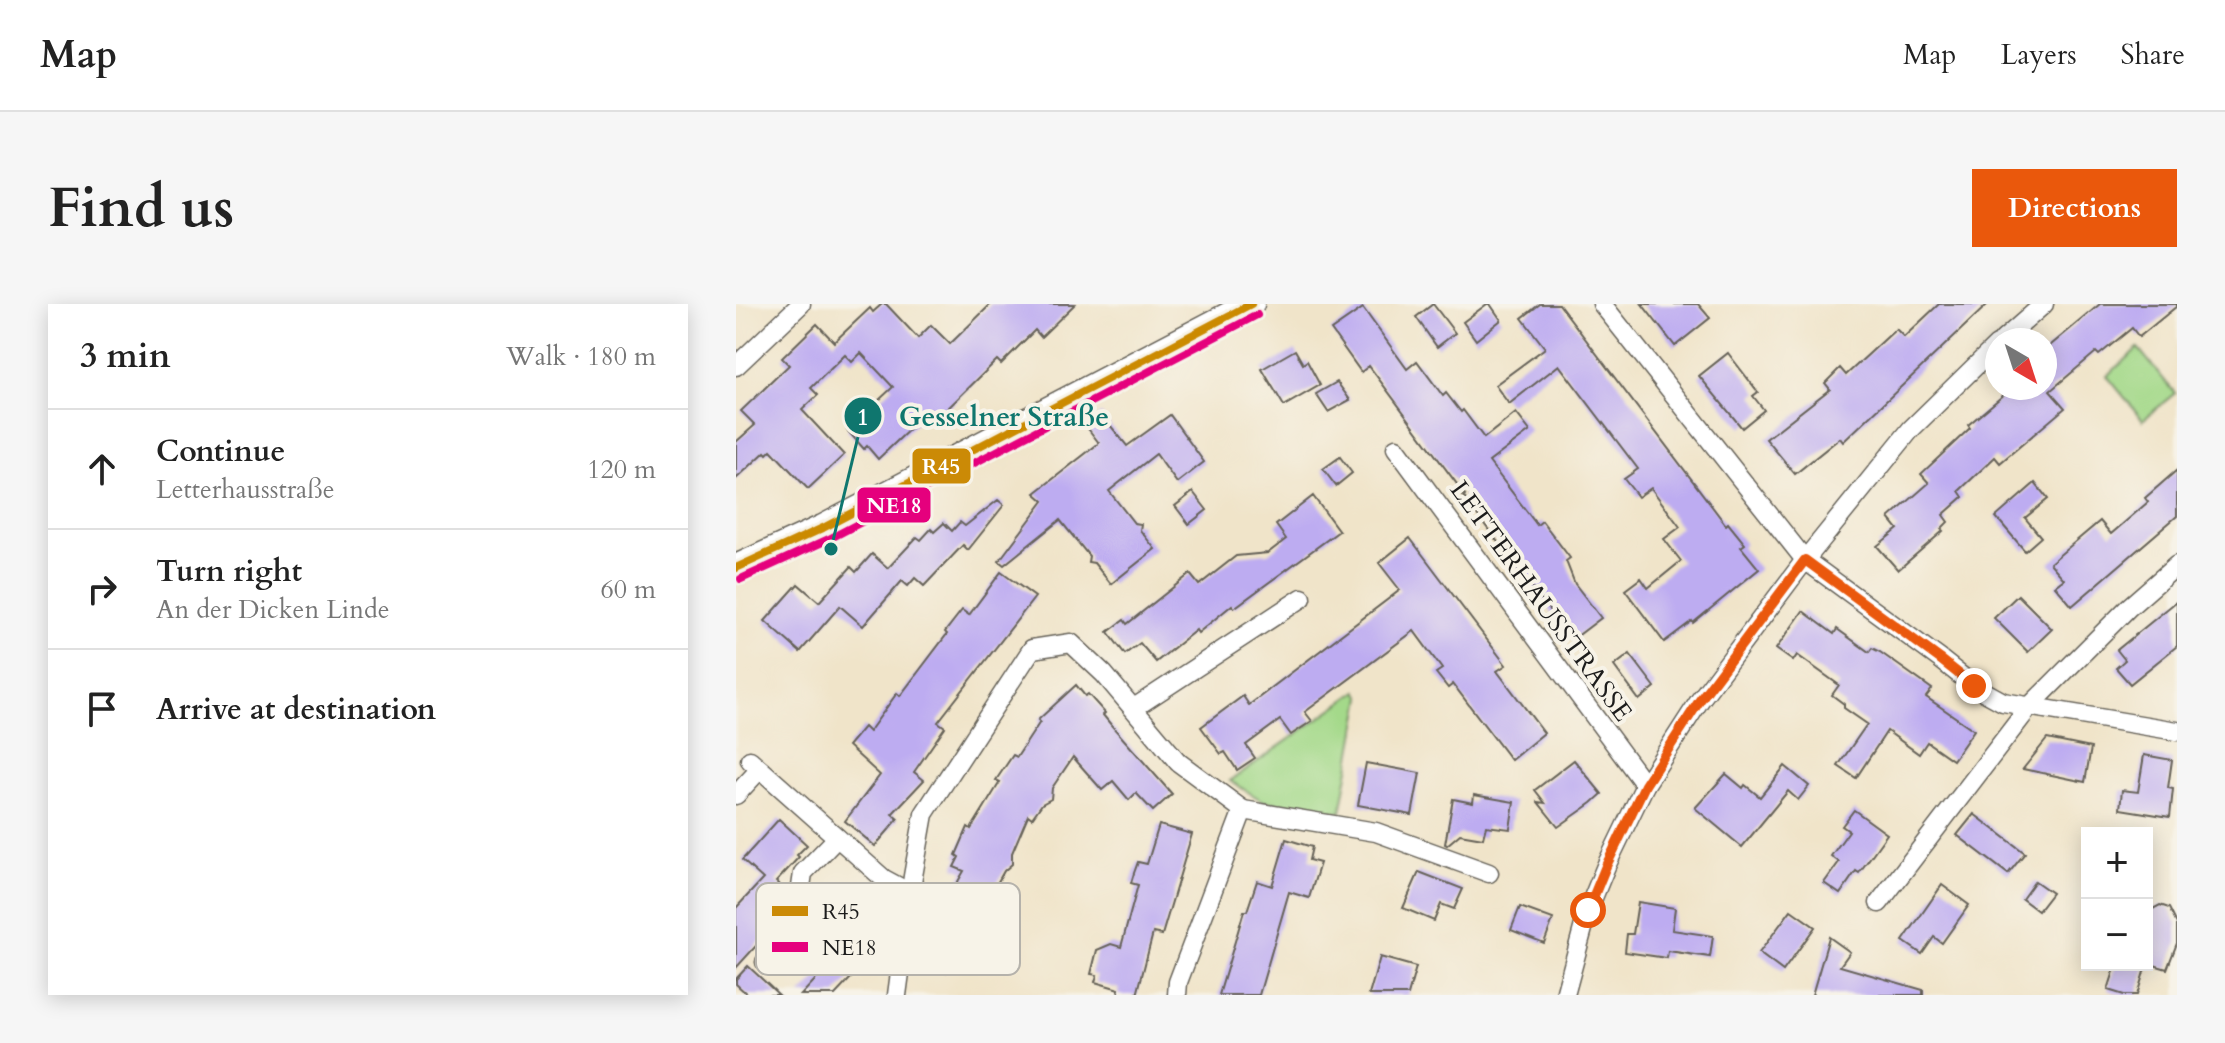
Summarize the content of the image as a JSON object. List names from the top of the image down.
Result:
{
  "streets": {
    "street": ["LETTERHAUSSTRASSE"]
  },
  "places": ["Gesselner Straße"],
  "lines": ["transit line R45", "transit line NE18"],
  "legend": ["R45", "NE18"],
  "north": "bottom right",
  "page": {
    "header": "Map",
    "nav": ["Map", "Layers", "Share"],
    "buttons": "Directions",
    "title": "Find us",
    "heading": ["3 min", "Walk · 180 m"],
    "list": [
      ["Continue", "Letterhausstraße", "120 m"],
      ["Turn right", "An der Dicken Linde", "60 m"],
      "Arrive at destination"
    ],
    "map_buttons": ["+", "−"]
  }
}
